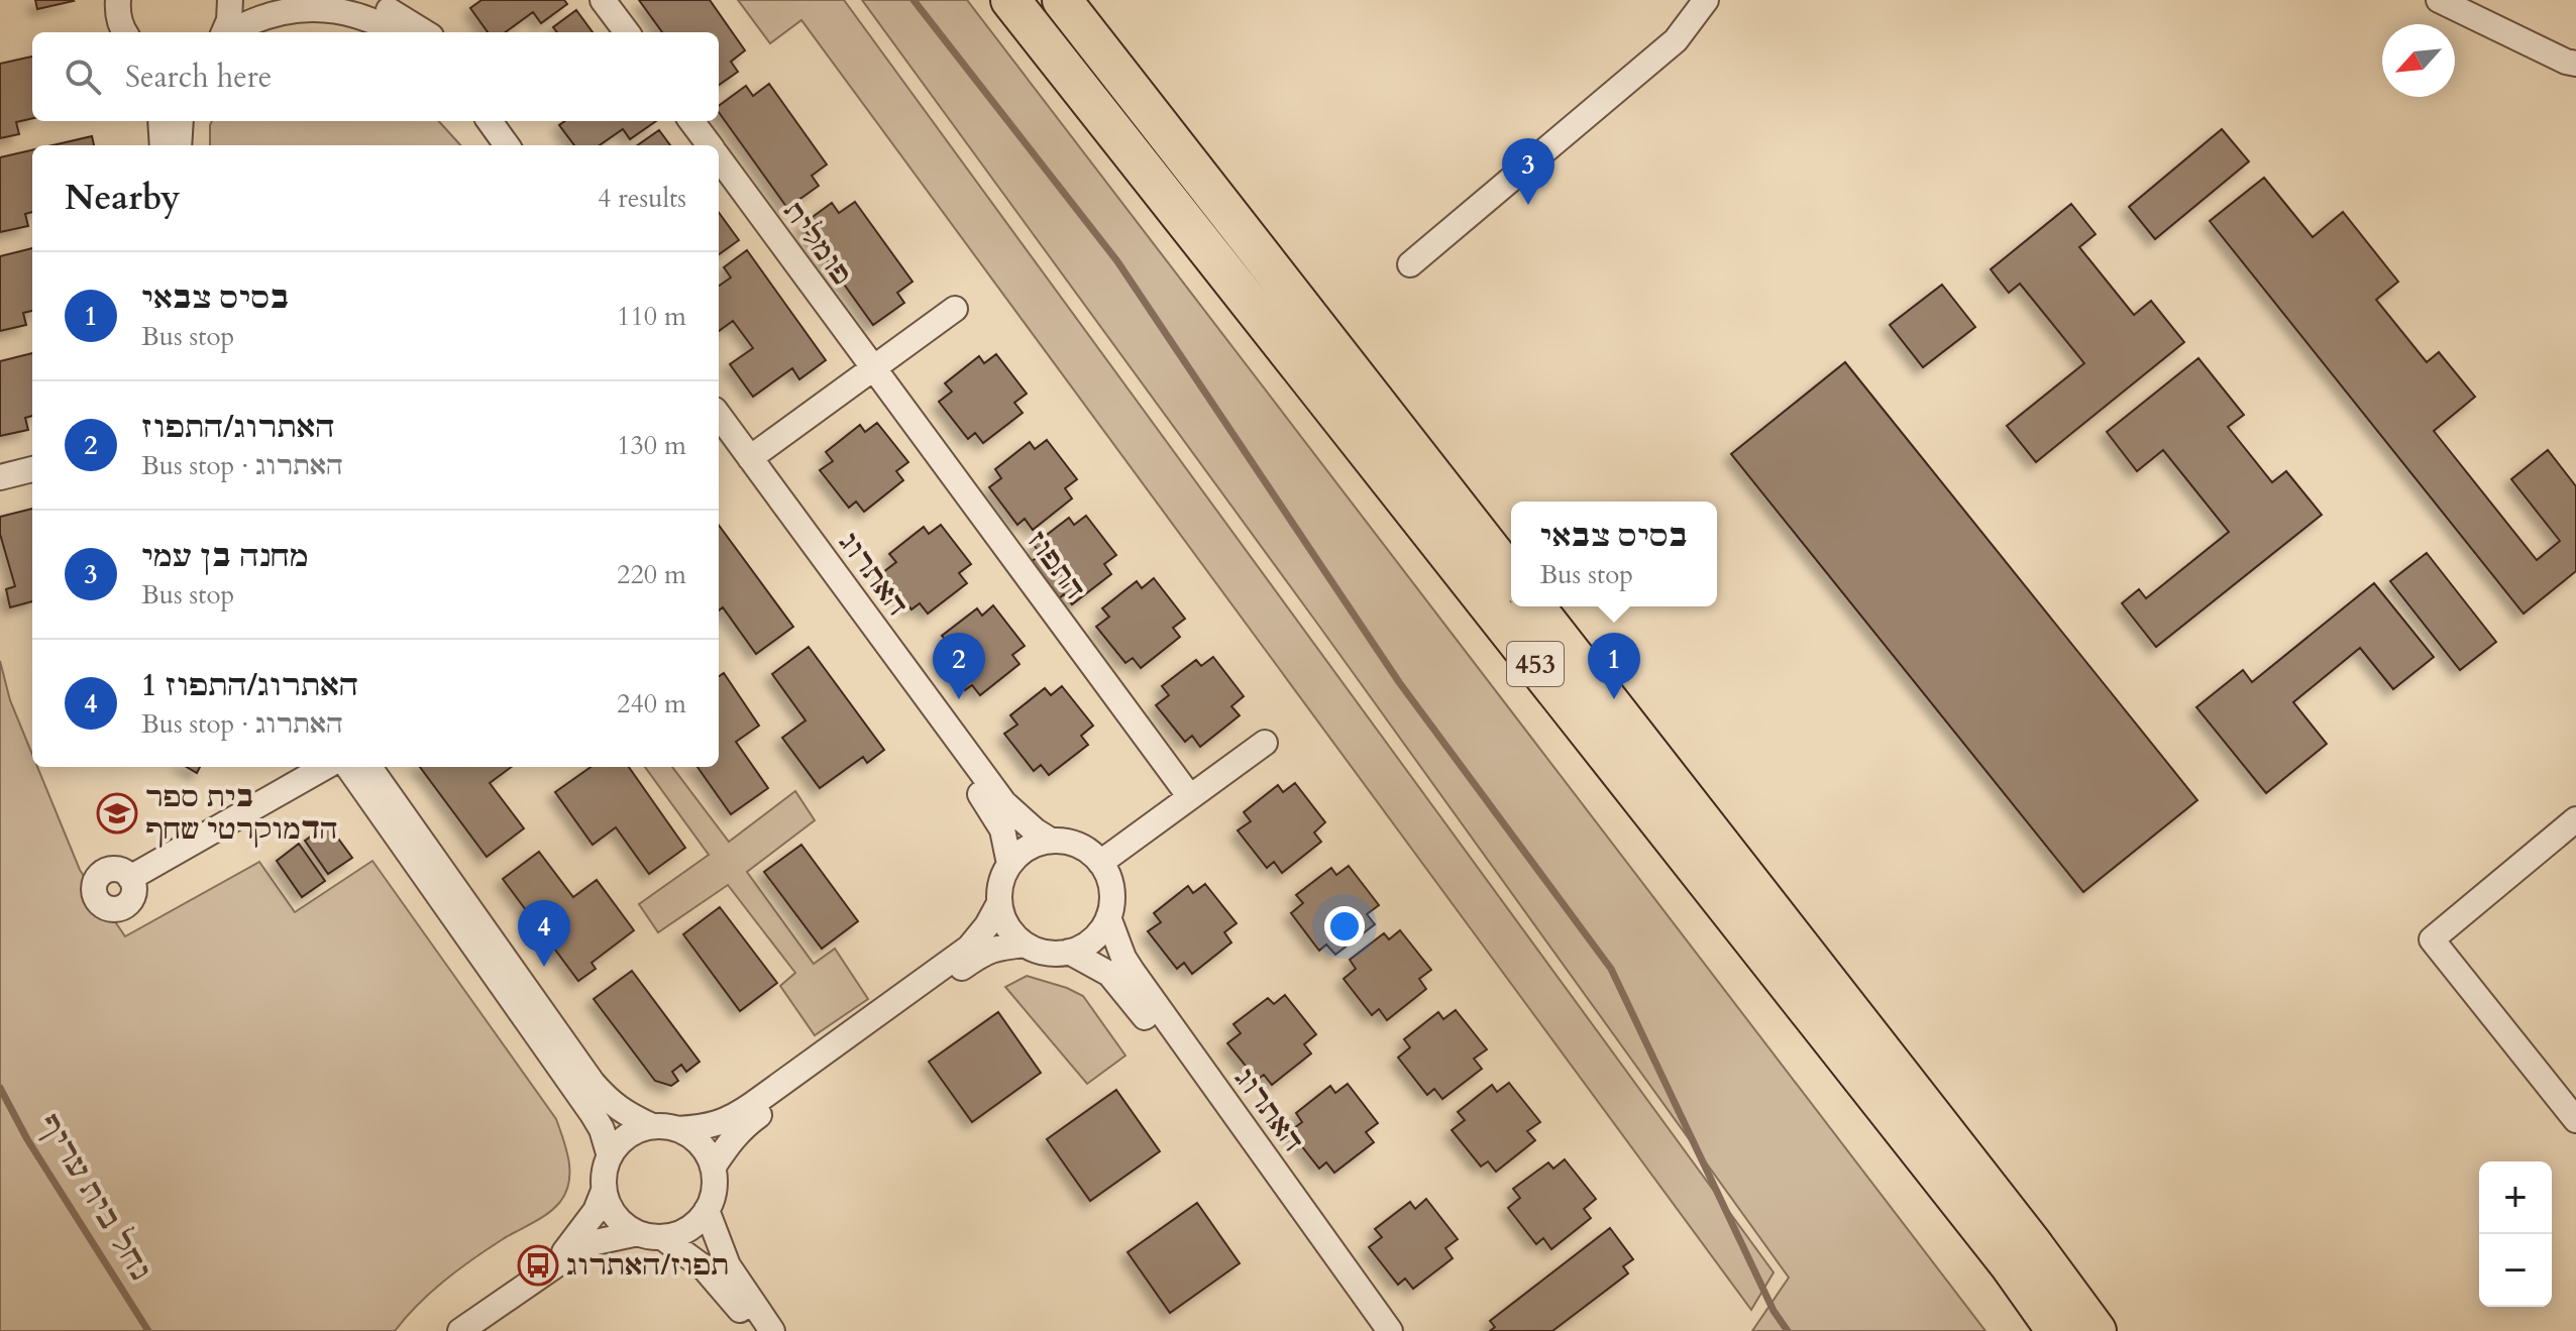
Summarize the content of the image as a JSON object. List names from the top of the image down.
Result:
{
  "streets": {
    "main road": ["453"],
    "street": ["פומלית", "התפוז", "האתרוג"]
  },
  "crossings": [
    ["פומלית", "התפוז"]
  ],
  "water": ["נחל בית עריף"],
  "places": {
    "school or university": ["בית ספר הדמוקרטי שחף"],
    "bus stop": ["תפוז/האתרוג"]
  },
  "north": "bottom left",
  "page": {
    "search": "Search here",
    "pins": [
      "3",
      "1",
      "2",
      "4"
    ],
    "heading": ["Nearby", "4 results"],
    "list": [
      {
        "mark": "1",
        "name": "בסיס צבאי",
        "note": "Bus stop",
        "value": "110 m"
      },
      {
        "mark": "2",
        "name": "האתרוג/התפוז",
        "note": "Bus stop · האתרוג",
        "value": "130 m"
      },
      {
        "mark": "3",
        "name": "מחנה בן עמי",
        "note": "Bus stop",
        "value": "220 m"
      },
      {
        "mark": "4",
        "name": "האתרוג/התפוז 1",
        "note": "Bus stop · האתרוג",
        "value": "240 m"
      }
    ],
    "popup": ["בסיס צבאי", "Bus stop"],
    "map_buttons": ["+", "−"]
  }
}
